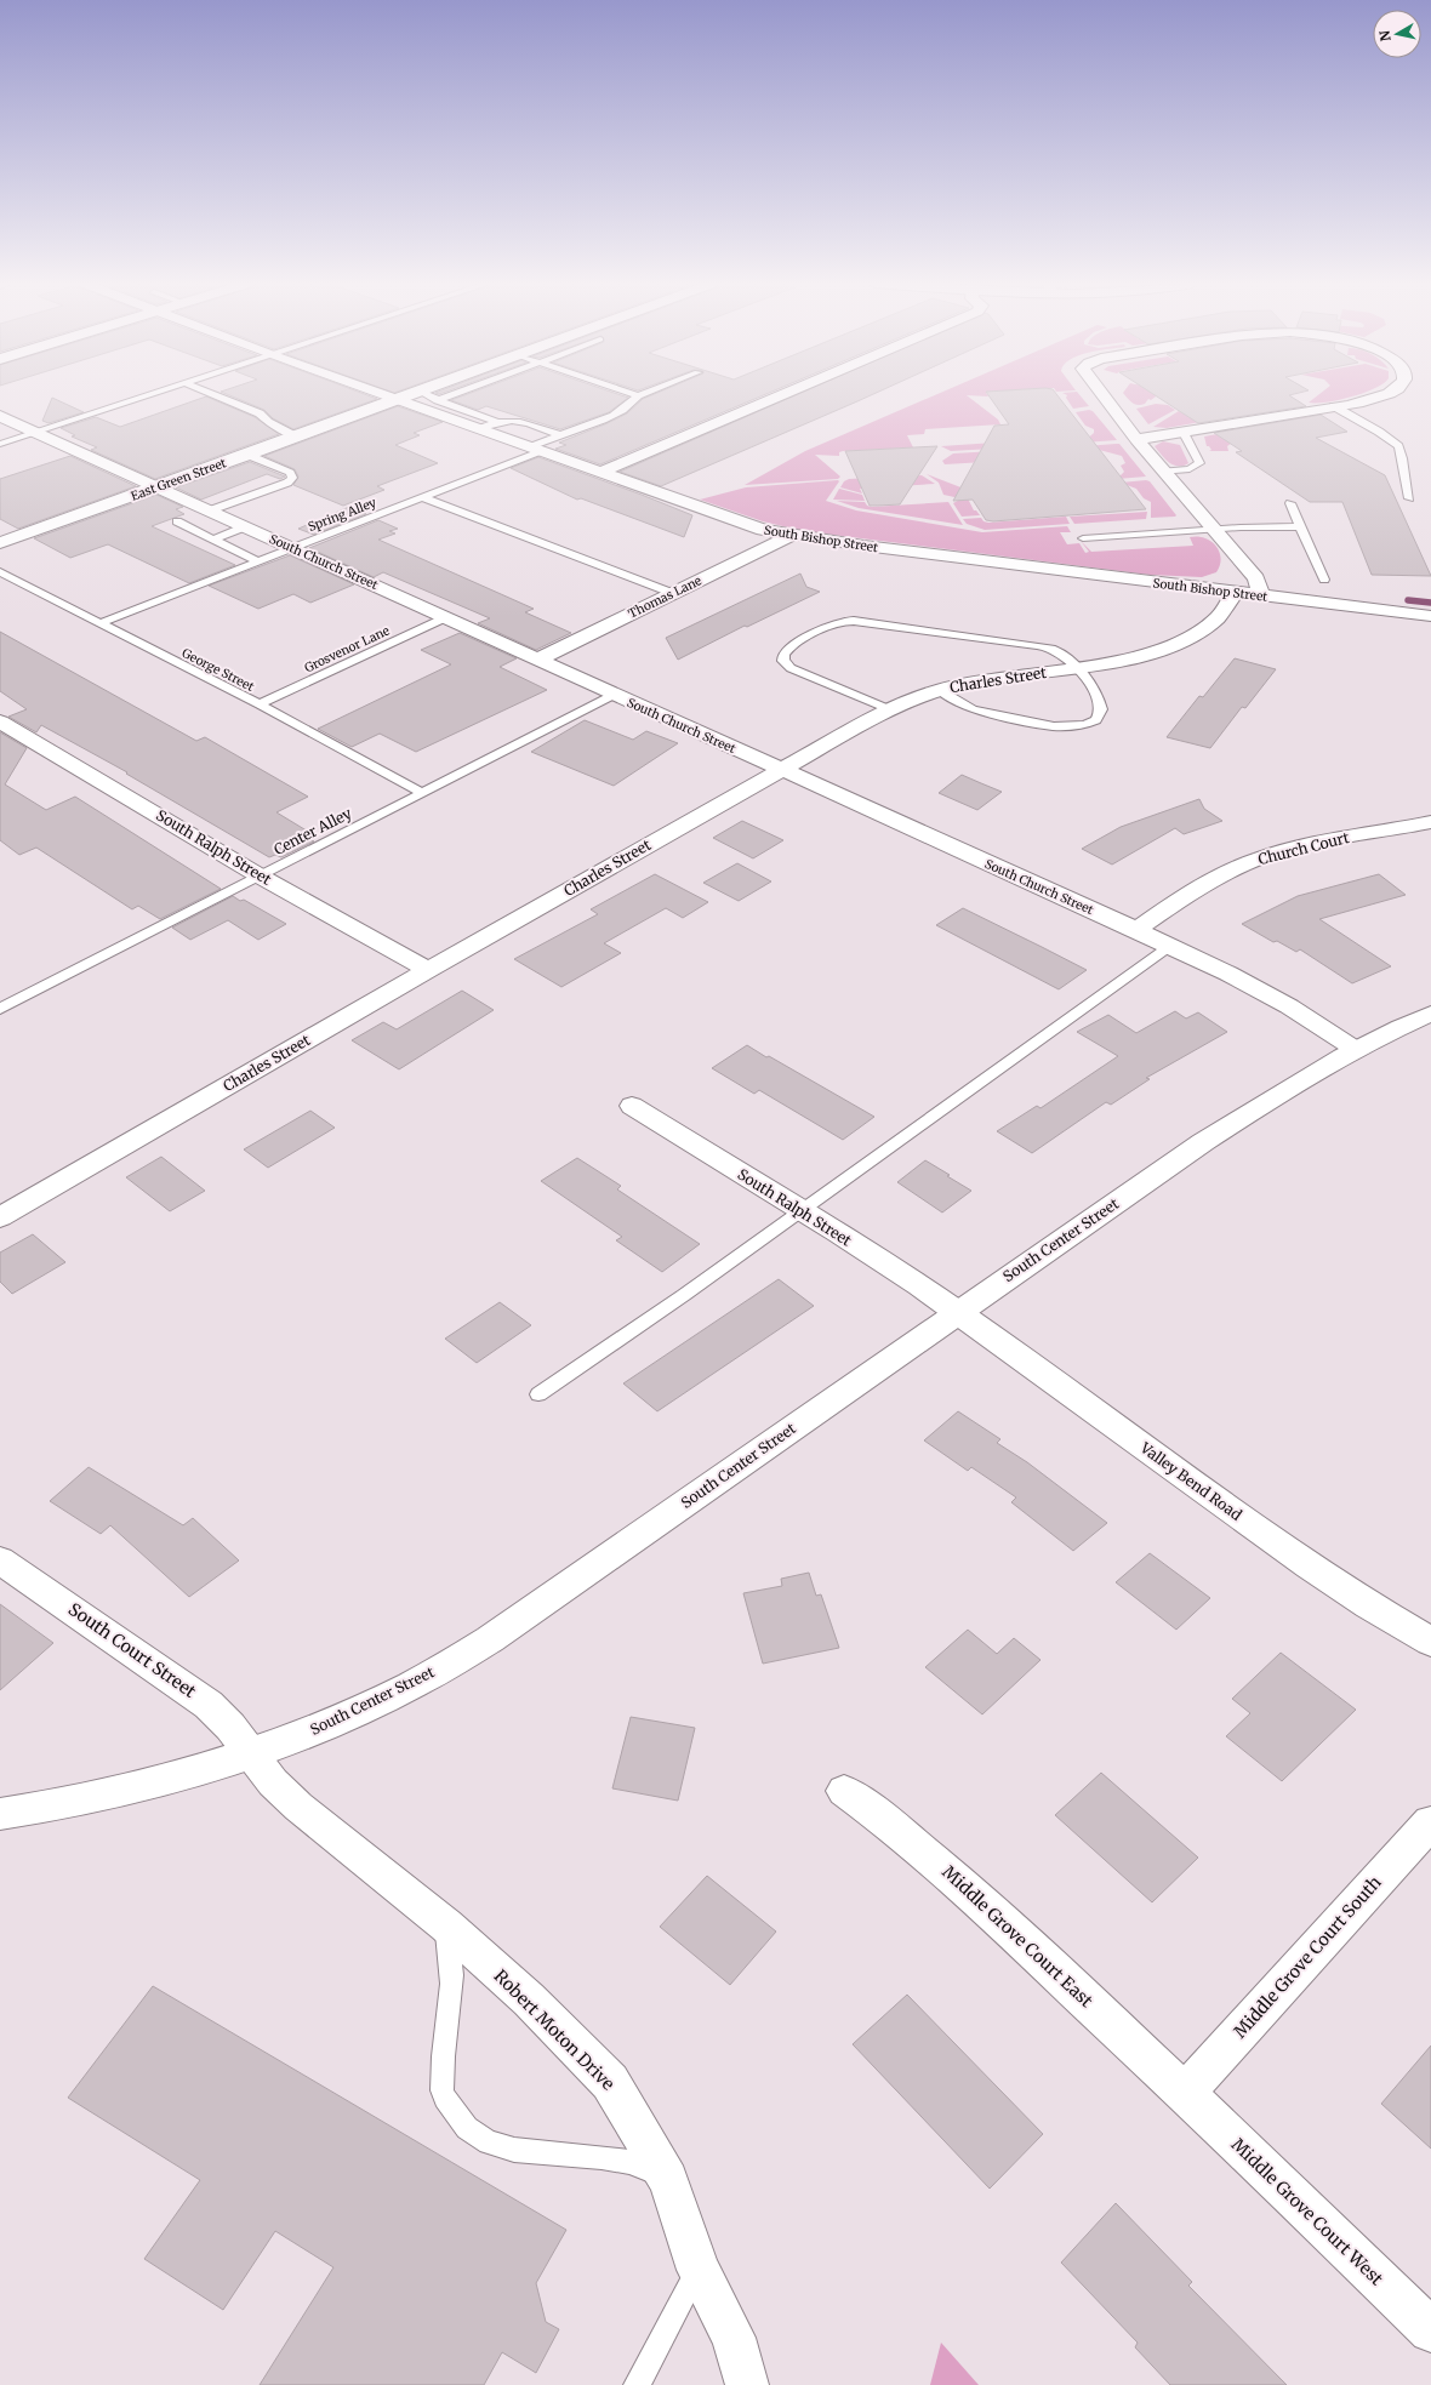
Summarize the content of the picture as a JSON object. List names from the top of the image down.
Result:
{
  "streets": {
    "street": [
      "East Green Street",
      "South Bishop Street",
      "South Church Street",
      "Thomas Lane",
      "Charles Street",
      "South Ralph Street",
      "Church Court",
      "South Center Street",
      "Valley Bend Road",
      "South Court Street",
      "Middle Grove Court East",
      "Middle Grove Court South",
      "Robert Moton Drive",
      "Middle Grove Court West"
    ],
    "lane": [
      "Spring Alley",
      "Grosvenor Lane",
      "George Street",
      "Center Alley"
    ]
  },
  "crossings": [
    ["East Green Street", "South Bishop Street"],
    ["East Green Street", "South Church Street"],
    ["Spring Alley", "South Bishop Street"],
    ["Spring Alley", "South Church Street"],
    ["Spring Alley", "George Street"],
    ["South Bishop Street", "Thomas Lane"],
    ["South Bishop Street", "Charles Street"],
    ["South Church Street", "Thomas Lane"],
    ["South Church Street", "Grosvenor Lane"],
    ["South Church Street", "Charles Street"],
    ["South Church Street", "Center Alley"],
    ["South Church Street", "Church Court"],
    ["South Church Street", "South Center Street"],
    ["Grosvenor Lane", "George Street"],
    ["George Street", "Center Alley"],
    ["Charles Street", "South Ralph Street"],
    ["Center Alley", "South Ralph Street"],
    ["South Ralph Street", "South Center Street"],
    ["South Ralph Street", "Valley Bend Road"],
    ["South Center Street", "Valley Bend Road"],
    ["South Center Street", "South Court Street"],
    ["South Center Street", "Robert Moton Drive"],
    ["South Court Street", "Robert Moton Drive"],
    ["Middle Grove Court East", "Middle Grove Court South"],
    ["Middle Grove Court East", "Middle Grove Court West"],
    ["Middle Grove Court South", "Middle Grove Court West"]
  ],
  "north": "left"
}
